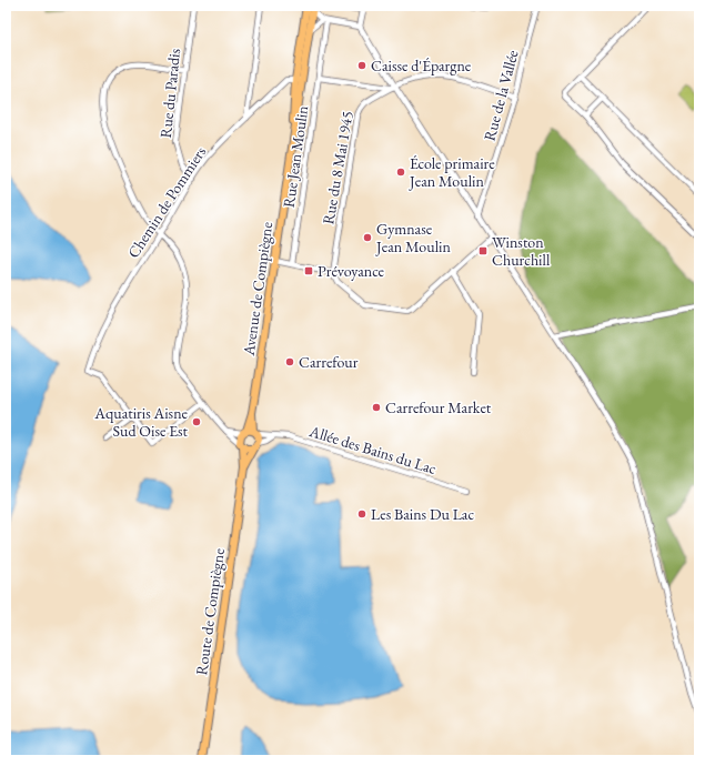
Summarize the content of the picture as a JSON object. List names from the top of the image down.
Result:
{
  "streets": {
    "main road": ["Avenue de Compiègne", "Route de Compiègne"],
    "street": [
      "Rue du Paradis",
      "Rue de la Vallée",
      "Rue Jean Moulin",
      "Rue du 8 Mai 1945",
      "Chemin de Pommiers",
      "Allée des Bains du Lac"
    ]
  },
  "crossings": [
    ["Rue du Paradis", "Chemin de Pommiers"],
    ["Chemin de Pommiers", "Avenue de Compiègne"],
    ["Avenue de Compiègne", "Allée des Bains du Lac"]
  ],
  "places": {
    "other": [
      "Caisse d'Épargne",
      "École primaire Jean Moulin",
      "Gymnase Jean Moulin",
      "Carrefour",
      "Carrefour Market",
      "Aquatiris Aisne Sud Oise Est",
      "Les Bains Du Lac"
    ],
    "transit": ["Winston Churchill", "Prévoyance"]
  }
}
